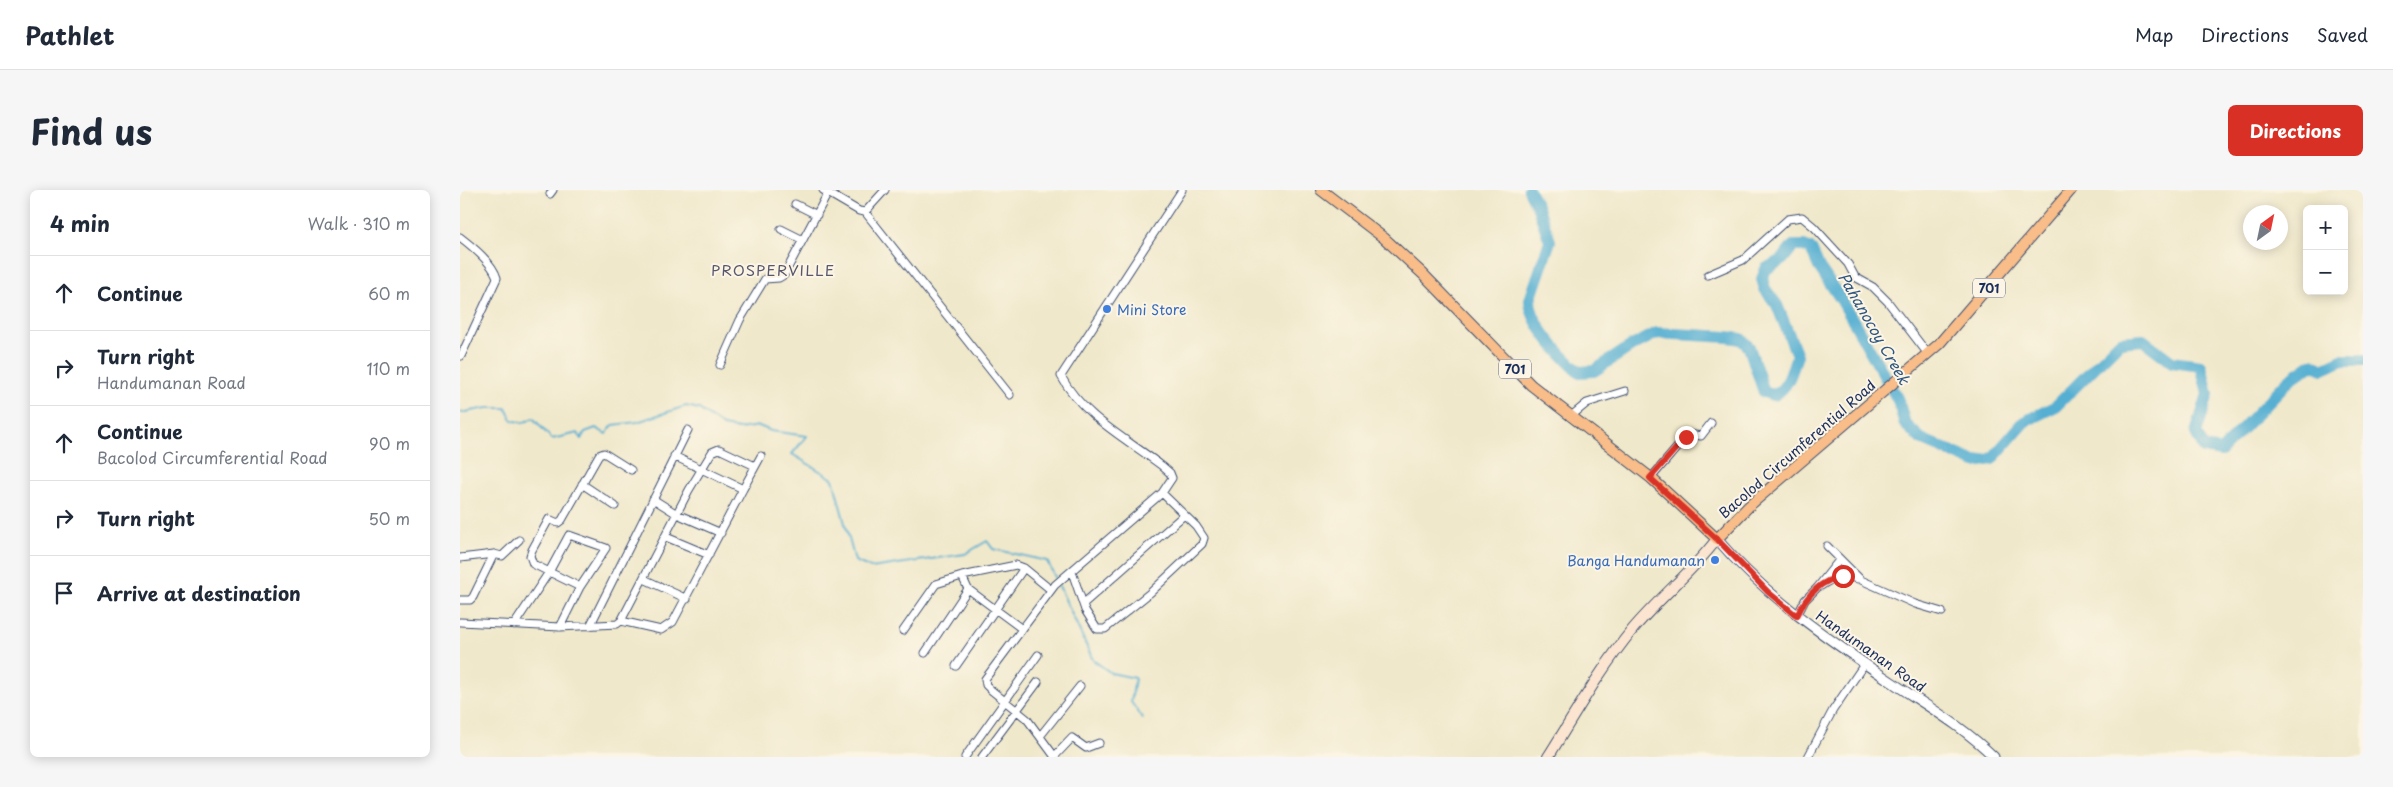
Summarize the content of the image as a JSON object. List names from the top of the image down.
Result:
{
  "streets": {
    "main road": ["701", "Bacolod Circumferential Road"],
    "street": ["Handumanan Road"]
  },
  "crossings": [
    ["Bacolod Circumferential Road", "Handumanan Road"]
  ],
  "districts": ["PROSPERVILLE"],
  "water": ["Pahanocoy Creek"],
  "places": ["Mini Store", "Banga Handumanan"],
  "north": "top right",
  "page": {
    "header": "Pathlet",
    "nav": ["Map", "Directions", "Saved"],
    "title": "Find us",
    "buttons": "Directions",
    "heading": ["4 min", "Walk · 310 m"],
    "map_buttons": ["+", "−"],
    "list": [
      ["Continue", "60 m"],
      ["Turn right", "Handumanan Road", "110 m"],
      ["Continue", "Bacolod Circumferential Road", "90 m"],
      ["Turn right", "50 m"],
      "Arrive at destination"
    ]
  }
}
